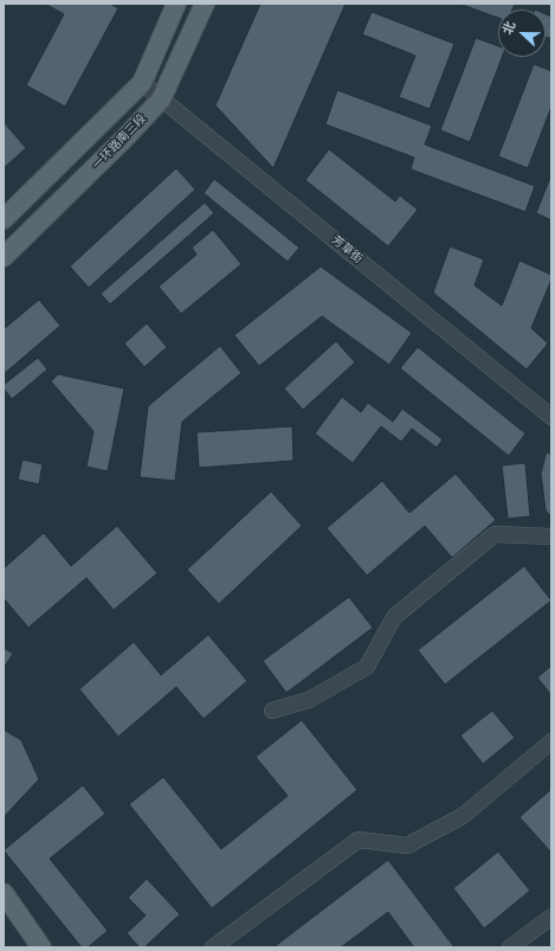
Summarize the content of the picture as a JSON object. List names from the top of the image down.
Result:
{
  "streets": {
    "main road": ["一环路南三段"],
    "street": ["芳草街"]
  },
  "crossings": [
    ["一环路南三段", "芳草街"]
  ],
  "north": "left"
}
